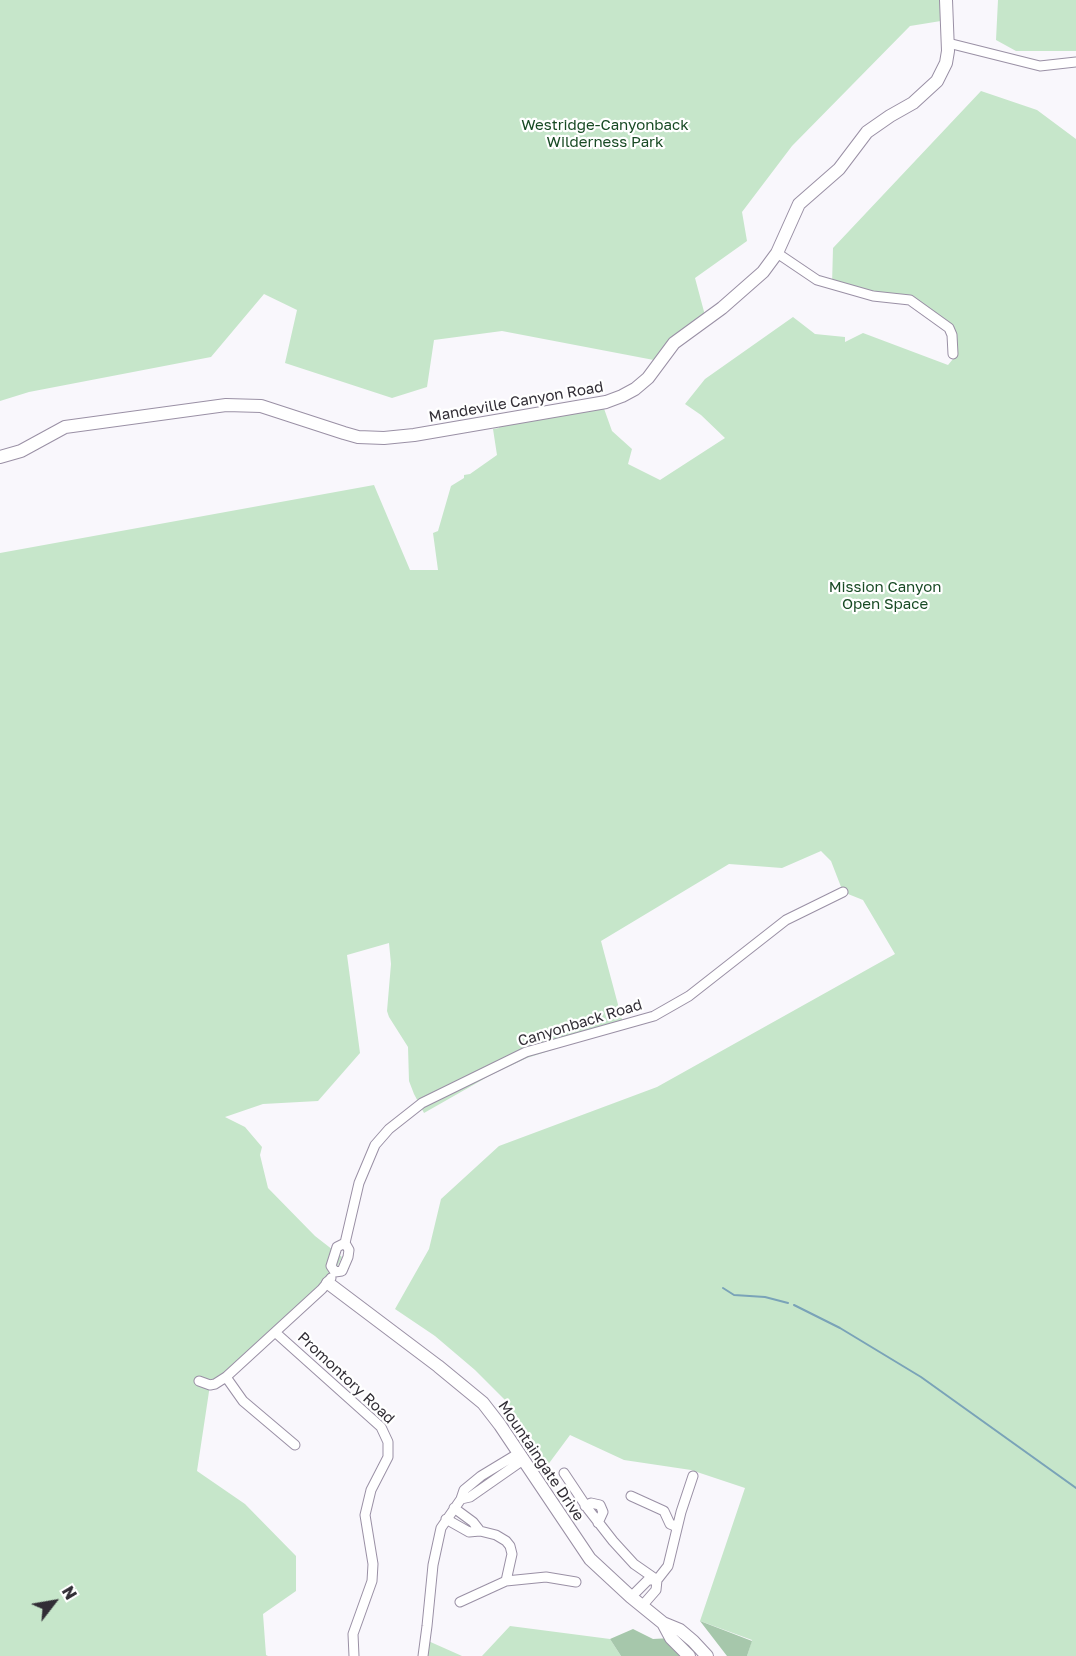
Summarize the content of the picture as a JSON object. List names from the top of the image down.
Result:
{
  "streets": {
    "street": [
      "Mandeville Canyon Road",
      "Canyonback Road",
      "Promontory Road",
      "Mountaingate Drive"
    ]
  },
  "crossings": [
    ["Canyonback Road", "Promontory Road"],
    ["Canyonback Road", "Mountaingate Drive"]
  ],
  "parks": ["Westridge-Canyonback Wilderness Park", "Mission Canyon Open Space"],
  "north": "top right"
}
